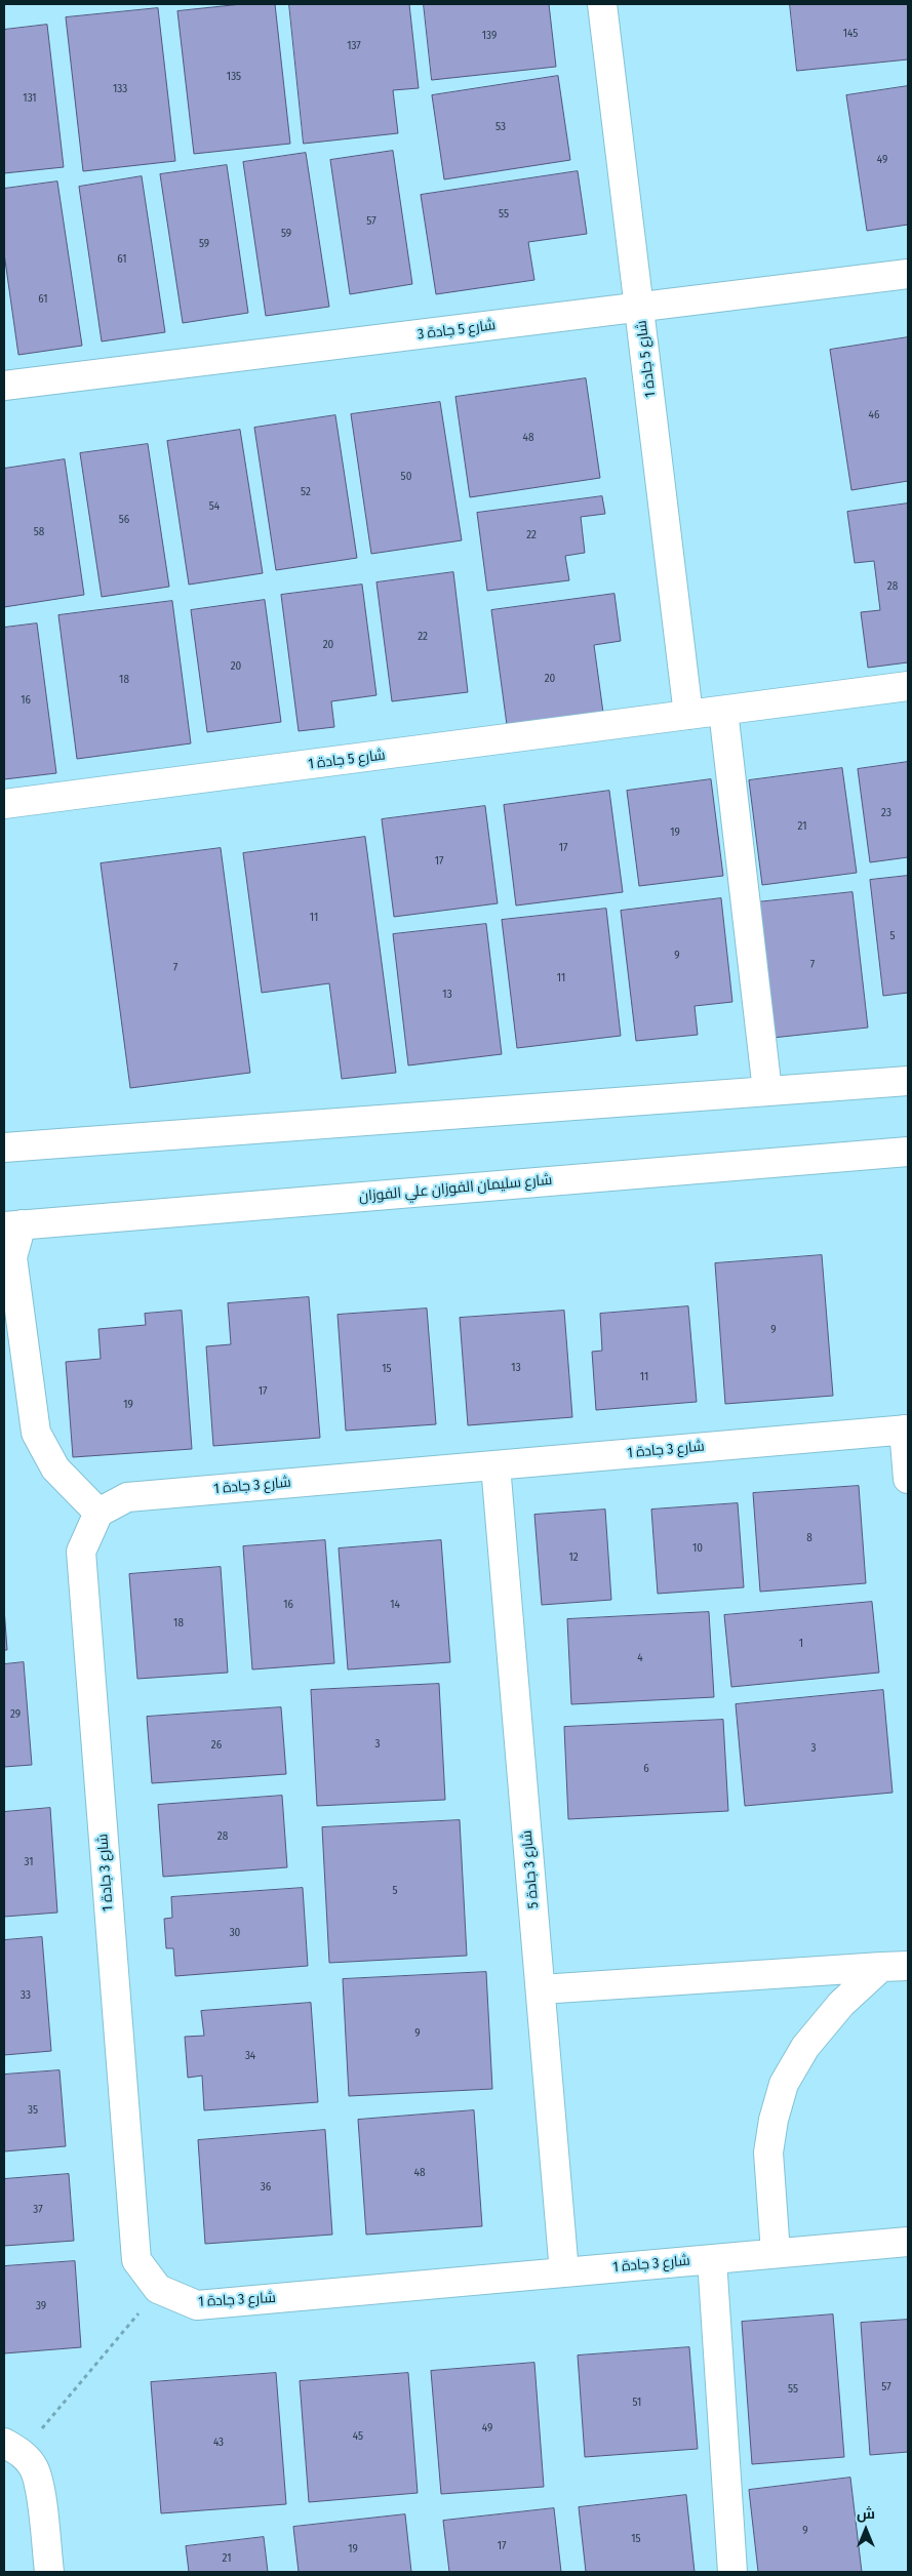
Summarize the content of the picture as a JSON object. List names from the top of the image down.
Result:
{
  "streets": {
    "street": [
      "شارع 5 جادة 3",
      "شارع 5 جادة 1",
      "شارع سليمان الفوزان علي الفوزان",
      "شارع 3 جادة 1",
      "شارع 3 جادة 5"
    ]
  },
  "crossings": [
    ["شارع 5 جادة 3", "شارع 5 جادة 1"],
    ["شارع 3 جادة 1", "شارع 3 جادة 5"]
  ],
  "house_numbers": [
    "145",
    "139",
    "137",
    "135",
    "133",
    "131",
    "53",
    "49",
    "55",
    "57",
    "59",
    "59",
    "61",
    "61",
    "46",
    "48",
    "50",
    "52",
    "54",
    "56",
    "58",
    "22",
    "28",
    "22",
    "20",
    "20",
    "20",
    "18",
    "16",
    "23",
    "21",
    "19",
    "17",
    "17",
    "11",
    "5",
    "9",
    "7",
    "7",
    "11",
    "13",
    "9",
    "13",
    "15",
    "11",
    "17",
    "19",
    "8",
    "10",
    "12",
    "16",
    "14",
    "18",
    "1",
    "4",
    "29",
    "3",
    "26",
    "3",
    "6",
    "28",
    "31",
    "5",
    "30",
    "33",
    "9",
    "34",
    "35",
    "48",
    "36",
    "37",
    "39",
    "57",
    "55",
    "51",
    "49",
    "45",
    "43",
    "9",
    "15",
    "17",
    "19",
    "21"
  ],
  "north": "top"
}
